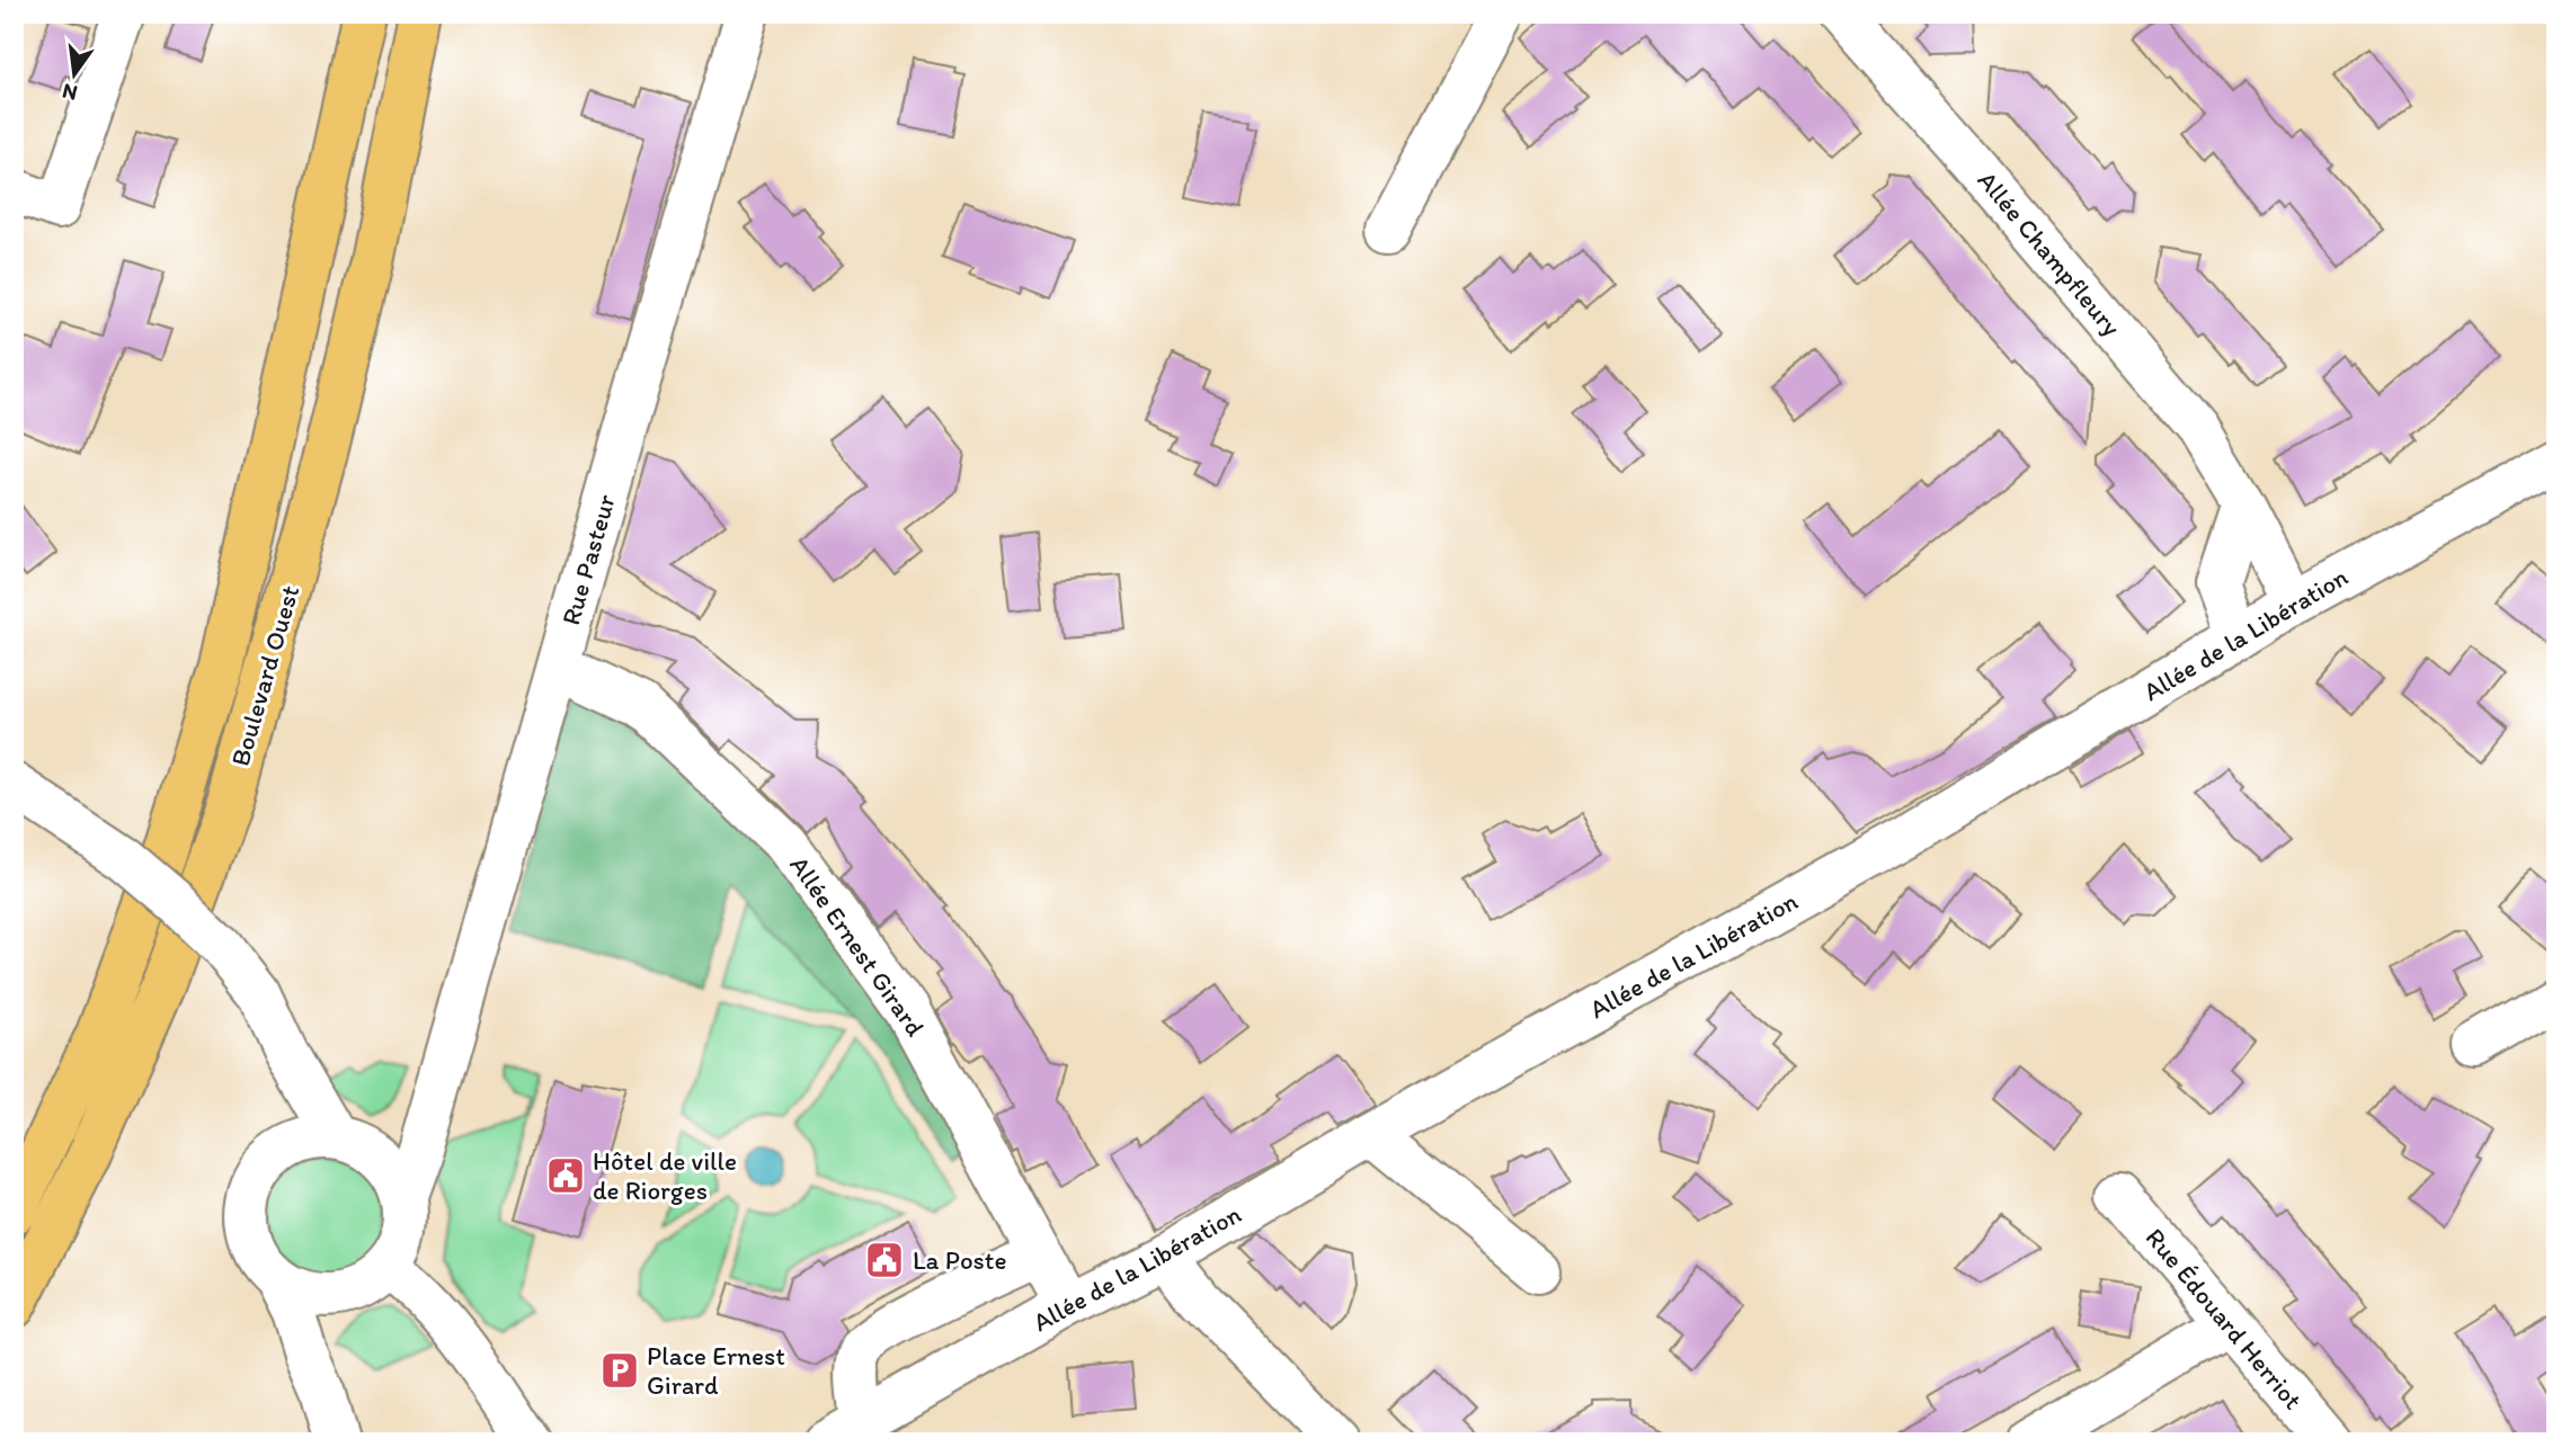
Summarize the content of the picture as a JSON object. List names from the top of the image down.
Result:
{
  "streets": {
    "main road": ["Boulevard Ouest"],
    "street": [
      "Allée Champfleury",
      "Rue Pasteur",
      "Allée de la Libération",
      "Allée Ernest Girard",
      "Rue Édouard Herriot"
    ]
  },
  "crossings": [
    ["Allée Champfleury", "Allée de la Libération"],
    ["Rue Pasteur", "Allée Ernest Girard"],
    ["Allée de la Libération", "Allée Ernest Girard"]
  ],
  "places": {
    "public building": ["Hôtel de ville de Riorges", "La Poste"],
    "parking": ["Place Ernest Girard"]
  },
  "north": "bottom"
}
